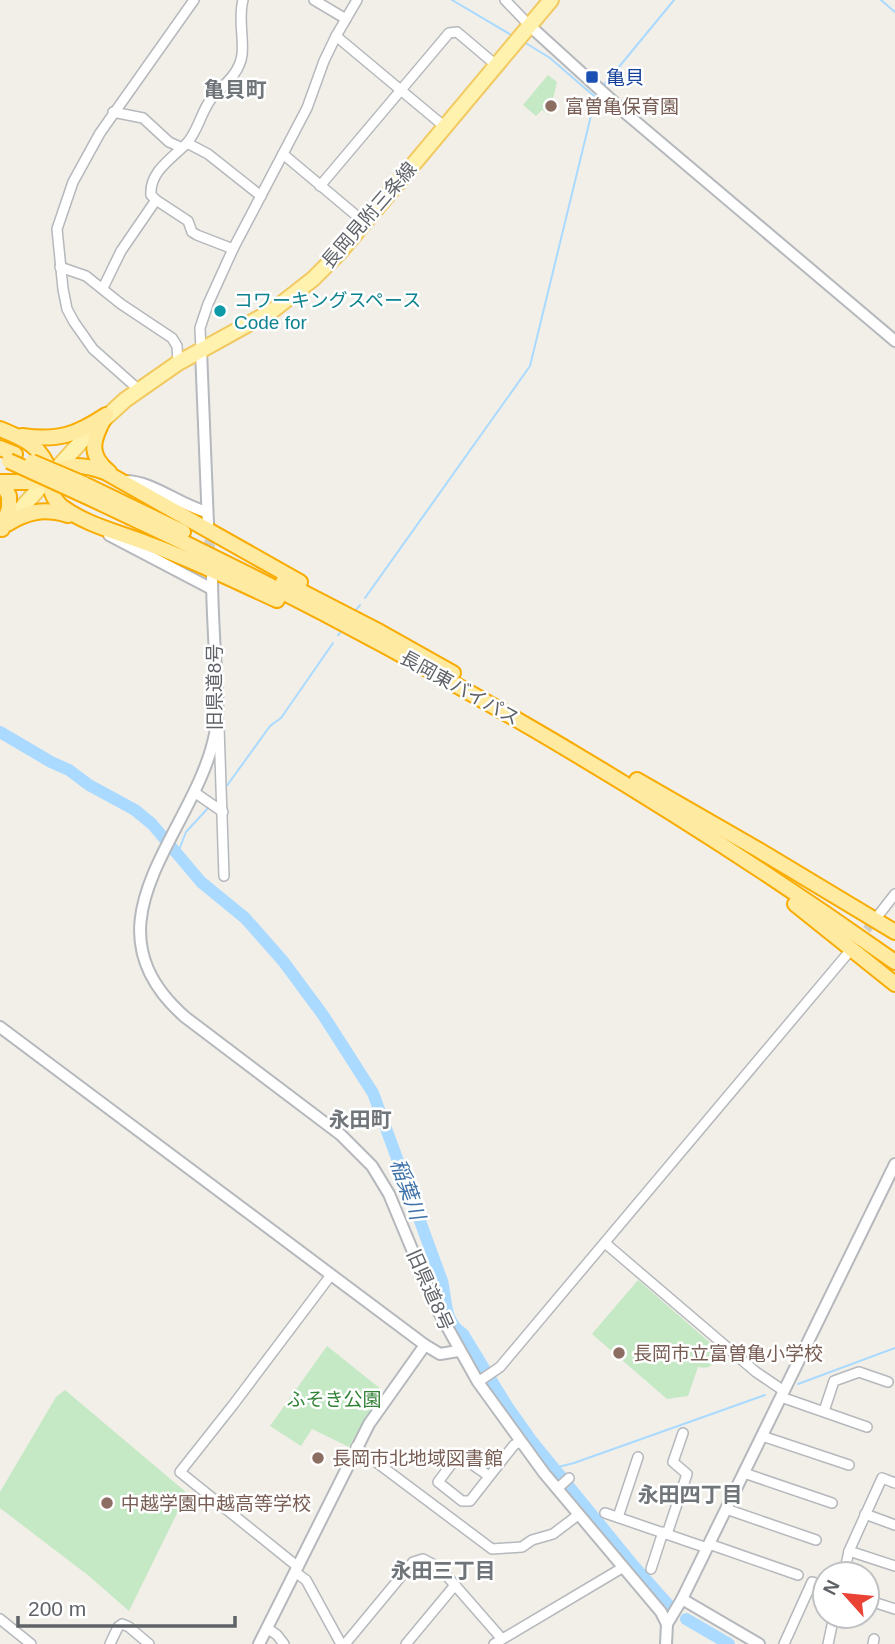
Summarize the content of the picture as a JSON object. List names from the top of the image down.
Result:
{
  "streets": {
    "highway": ["長岡東バイパス"],
    "main road": ["長岡見附三条線"],
    "street": ["旧県道8号"]
  },
  "districts": [
    "亀貝町",
    "永田町",
    "永田四丁目",
    "永田三丁目"
  ],
  "water": ["稲葉川"],
  "parks": ["ふそき公園"],
  "places": {
    "transit": ["亀貝"],
    "other": [
      "富曽亀保育園",
      "コワーキングスペース Code for",
      "長岡市立富曽亀小学校",
      "長岡市北地域図書館",
      "中越学園中越高等学校"
    ]
  },
  "scale_bar": "200 m",
  "north": "top left"
}
